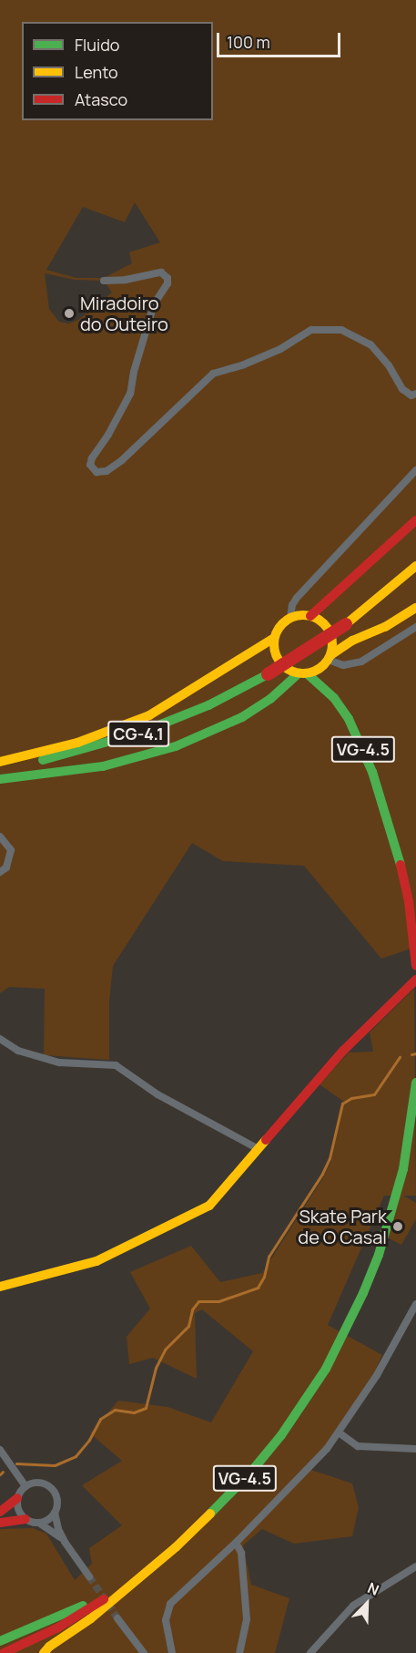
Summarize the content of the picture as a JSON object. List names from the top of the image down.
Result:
{
  "streets": {
    "main road": ["CG-4.1", "VG-4.5"]
  },
  "places": ["Miradoiro do Outeiro", "Skate Park de O Casal"],
  "legend": ["Fluido", "Lento", "Atasco"],
  "scale_bar": "100 m",
  "north": "top right"
}
